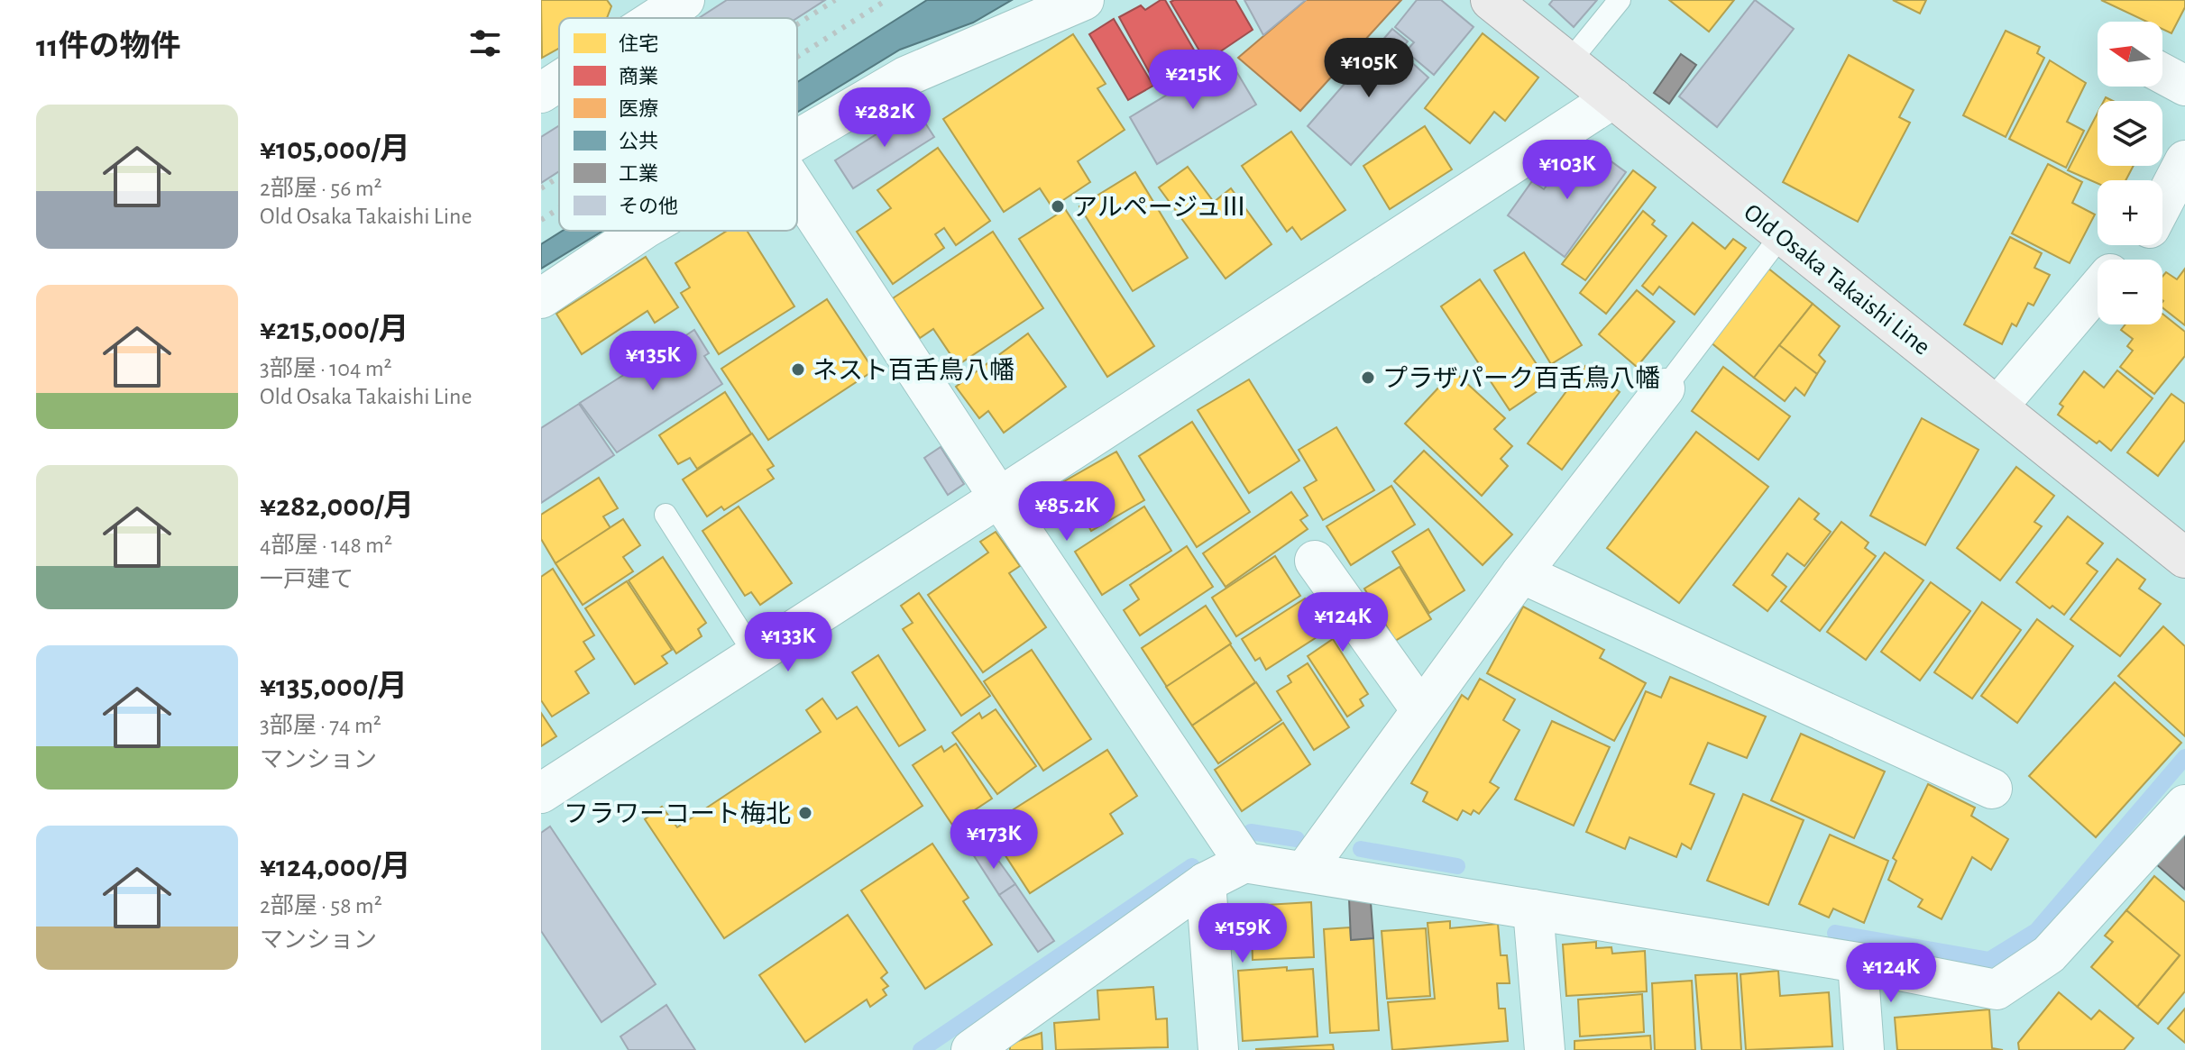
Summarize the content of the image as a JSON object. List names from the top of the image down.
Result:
{
  "streets": {
    "main road": ["Old Osaka Takaishi Line"]
  },
  "places": [
    "アルページュⅢ",
    "ネスト百舌鳥八幡",
    "プラザパーク百舌鳥八幡",
    "フラワーコート梅北"
  ],
  "legend": [
    "住宅",
    "商業",
    "医療",
    "公共",
    "工業",
    "その他"
  ],
  "north": "left",
  "page": {
    "heading": "11件の物件",
    "map_buttons": ["+", "−"],
    "price": [
      "¥105K",
      "¥215K",
      "¥282K",
      "¥103K",
      "¥135K",
      "¥85.2K",
      "¥124K",
      "¥133K",
      "¥173K",
      "¥159K",
      "¥124K"
    ],
    "list": [
      {
        "name": "¥105,000/月",
        "note": "2部屋 · 56 m² · Old Osaka Takaishi Line"
      },
      {
        "name": "¥215,000/月",
        "note": "3部屋 · 104 m² · Old Osaka Takaishi Line"
      },
      {
        "name": "¥282,000/月",
        "note": "4部屋 · 148 m² · 一戸建て"
      },
      {
        "name": "¥135,000/月",
        "note": "3部屋 · 74 m² · マンション"
      },
      {
        "name": "¥124,000/月",
        "note": "2部屋 · 58 m² · マンション"
      }
    ]
  }
}
